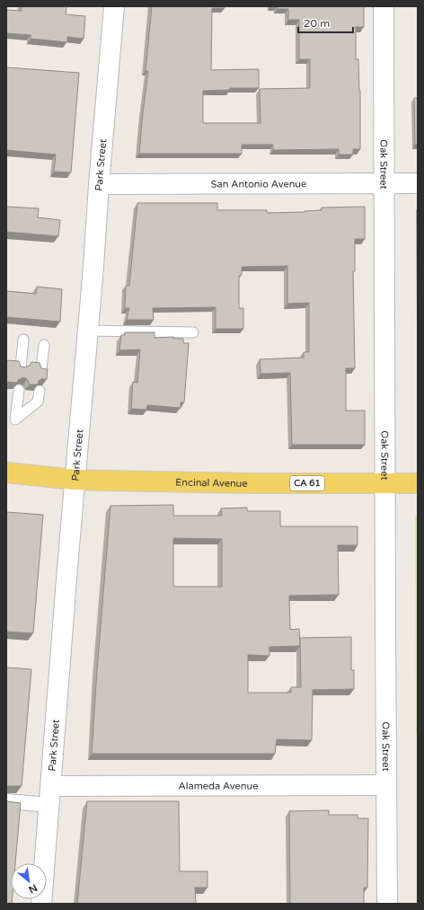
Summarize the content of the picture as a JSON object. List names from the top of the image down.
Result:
{
  "streets": {
    "main road": ["Encinal Avenue", "CA 61"],
    "street": [
      "Oak Street",
      "Park Street",
      "San Antonio Avenue",
      "Alameda Avenue"
    ]
  },
  "crossings": [
    ["Oak Street", "San Antonio Avenue"],
    ["Oak Street", "Encinal Avenue"],
    ["Oak Street", "Alameda Avenue"],
    ["Park Street", "San Antonio Avenue"],
    ["Park Street", "Encinal Avenue"],
    ["Park Street", "Alameda Avenue"]
  ],
  "scale_bar": "20 m",
  "north": "bottom right"
}
